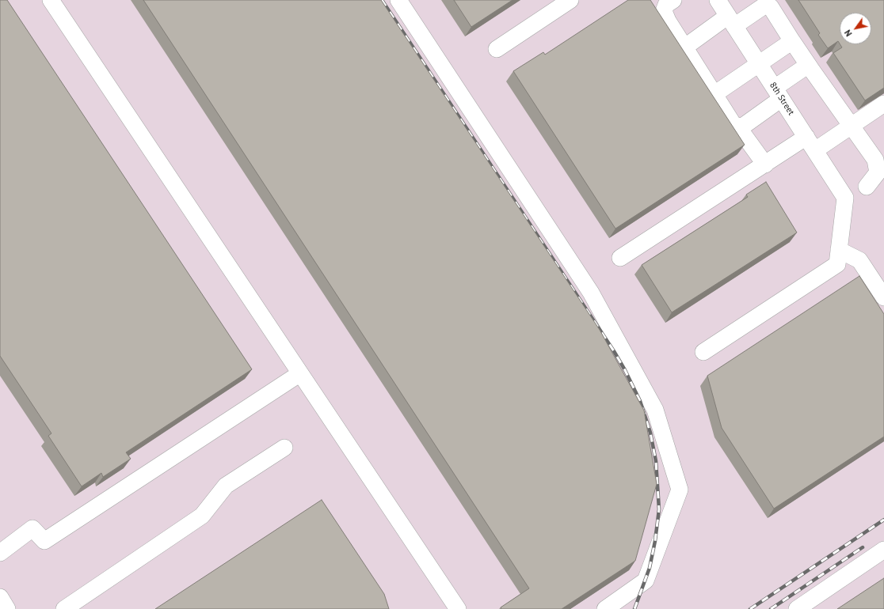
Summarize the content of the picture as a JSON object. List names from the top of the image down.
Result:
{
  "streets": {
    "street": ["8th Street"]
  },
  "north": "bottom left"
}
